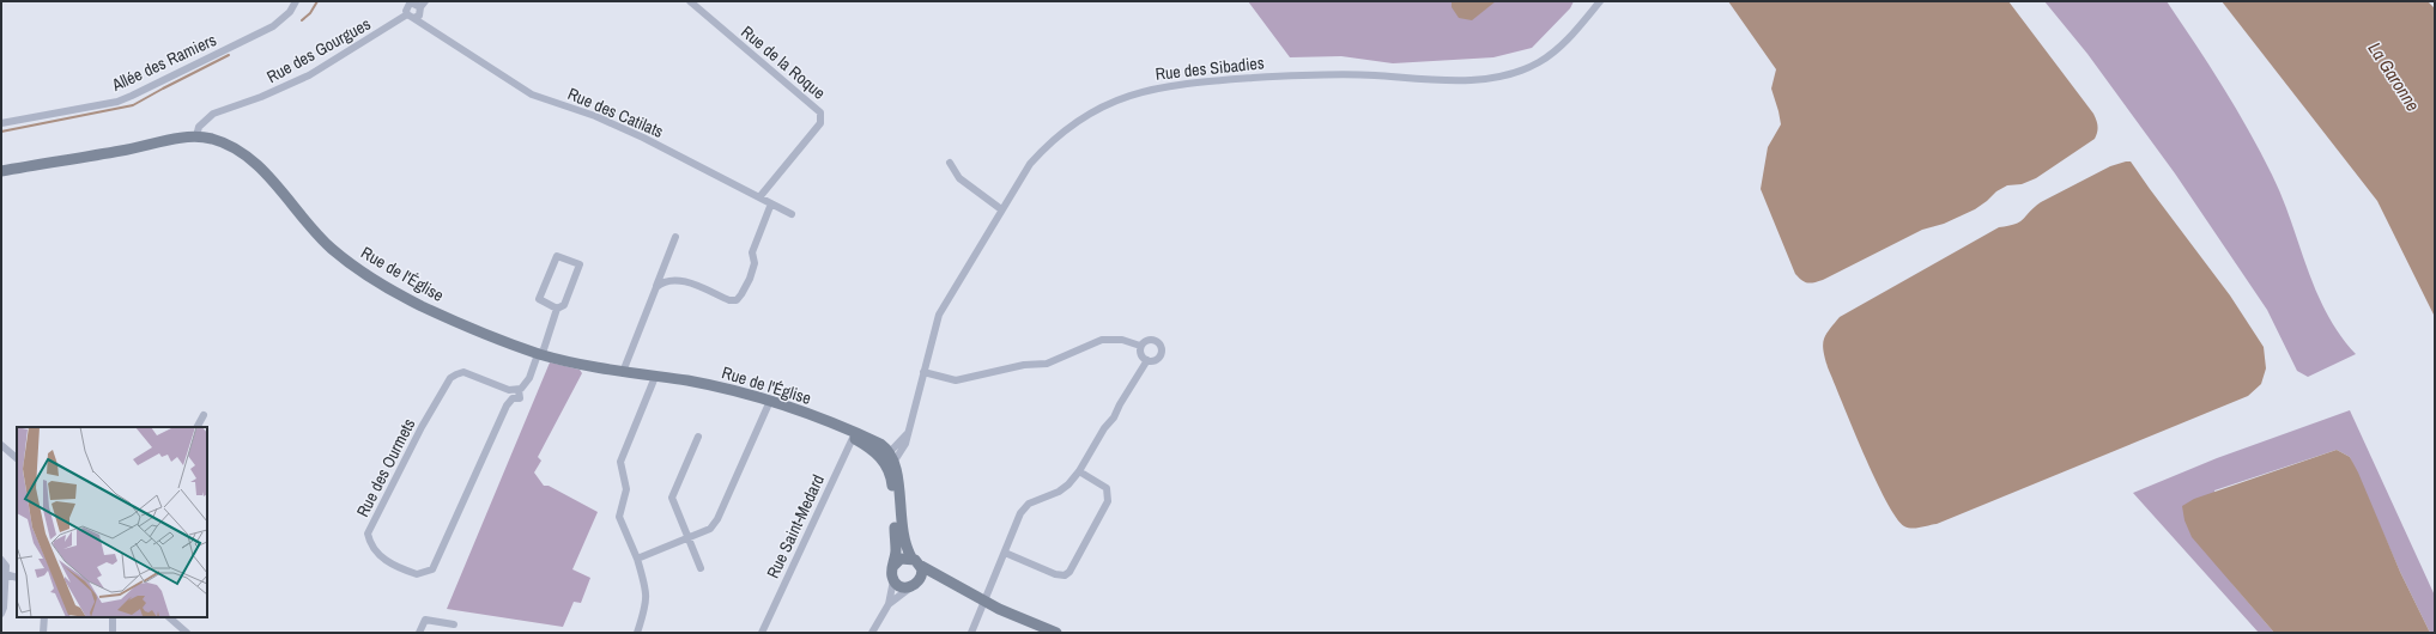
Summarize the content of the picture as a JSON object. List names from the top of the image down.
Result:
{
  "streets": {
    "main road": ["Rue de l'Église"],
    "street": [
      "Rue des Gourgues",
      "Allée des Ramiers",
      "Rue de la Roque",
      "Rue des Sibadies",
      "Rue des Catilats",
      "Rue des Ourmets",
      "Rue Saint-Medard"
    ]
  },
  "crossings": [
    ["Rue des Gourgues", "Rue des Catilats"],
    ["Rue des Gourgues", "Rue de l'Église"],
    ["Rue de la Roque", "Rue des Catilats"],
    ["Rue des Sibadies", "Rue de l'Église"],
    ["Rue de l'Église", "Rue des Ourmets"],
    ["Rue de l'Église", "Rue Saint-Medard"]
  ],
  "water": ["La Garonne"]
}
